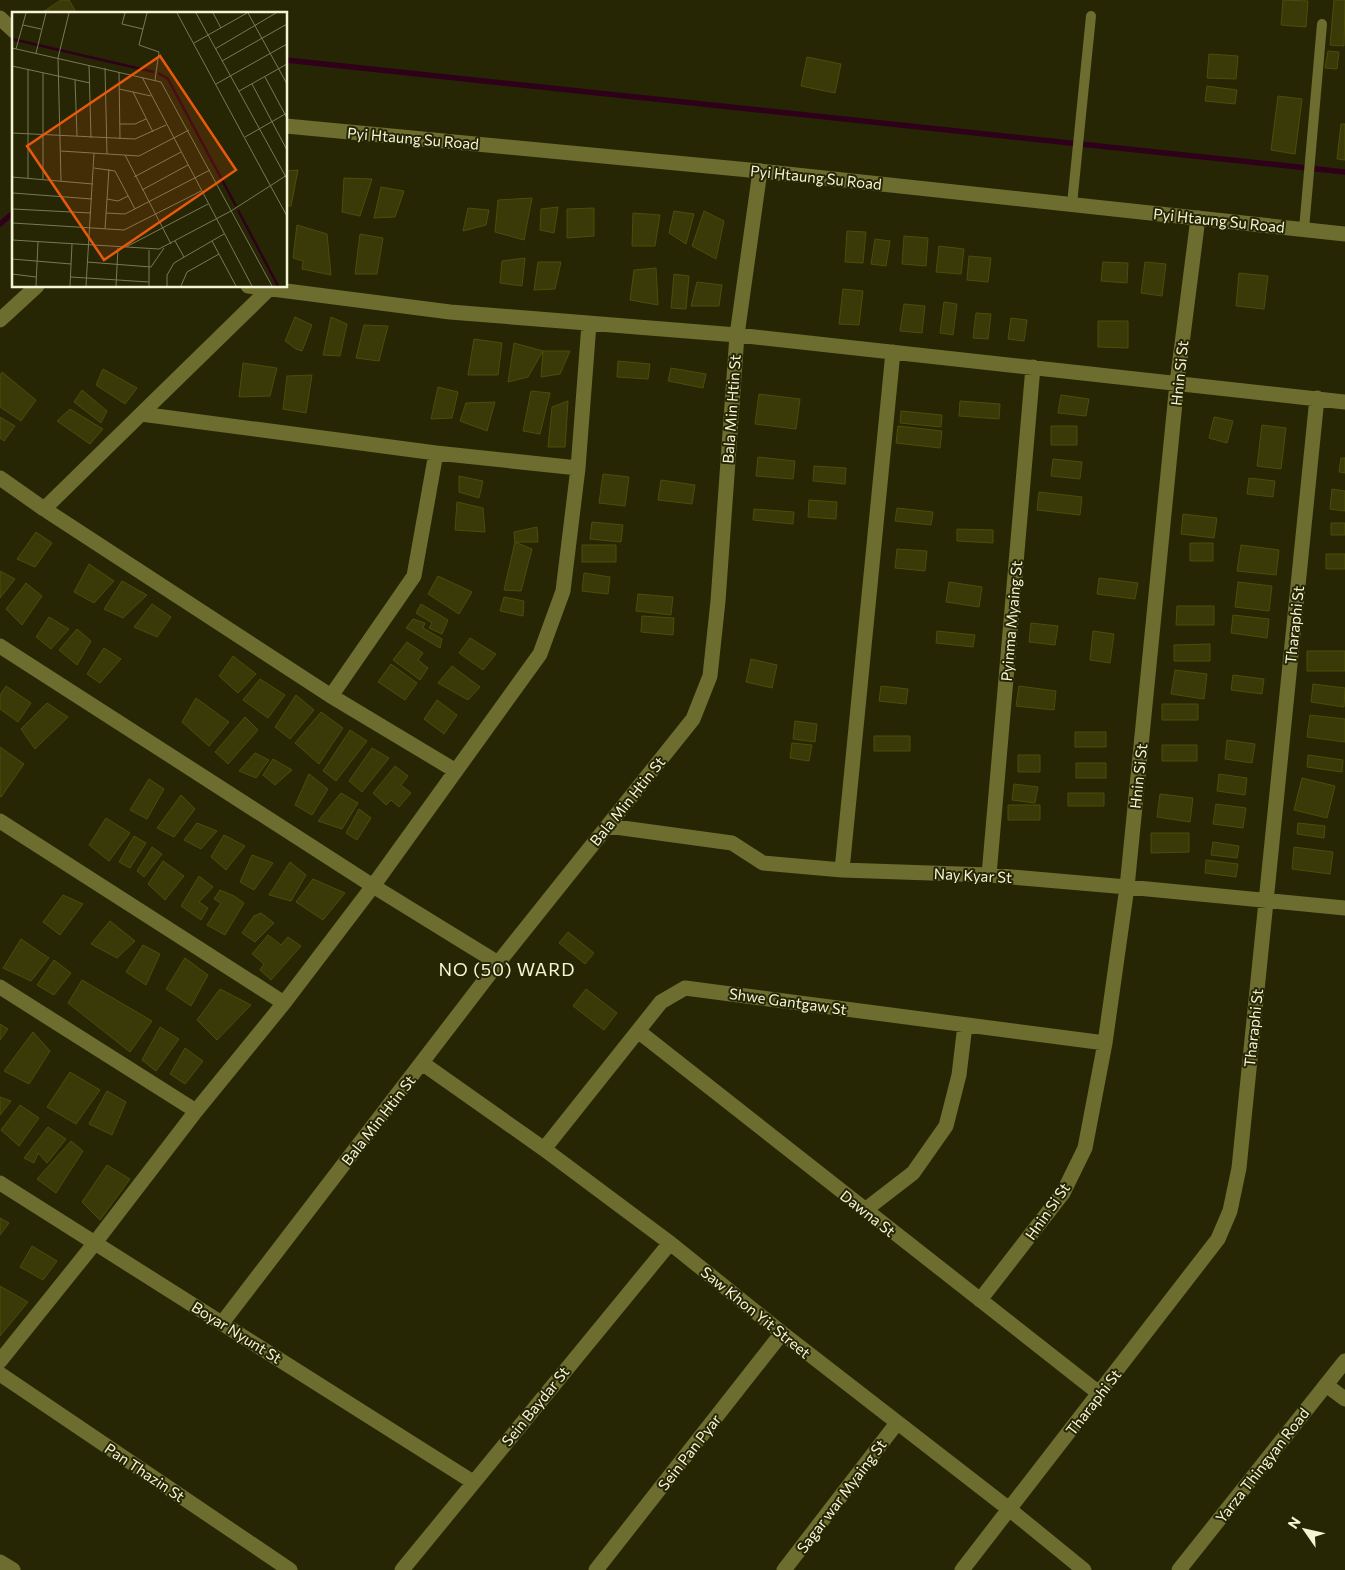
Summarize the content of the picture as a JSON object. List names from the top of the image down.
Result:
{
  "streets": {
    "street": [
      "Pyi Htaung Su Road",
      "Hnin Si St",
      "Bala Min Htin St",
      "Pyinma Myaing St",
      "Tharaphi St",
      "Nay Kyar St",
      "Shwe Gantgaw St",
      "Dawna St",
      "Saw Khon Yit Street",
      "Boyar Nyunt St",
      "Sein Baydar St",
      "Sein Pan Pyar",
      "Yarza Thingyan Road",
      "Pan Thazin St",
      "Sagar war Myaing St"
    ]
  },
  "crossings": [
    ["Pyi Htaung Su Road", "Hnin Si St"],
    ["Pyi Htaung Su Road", "Bala Min Htin St"],
    ["Hnin Si St", "Nay Kyar St"],
    ["Hnin Si St", "Shwe Gantgaw St"],
    ["Hnin Si St", "Dawna St"],
    ["Bala Min Htin St", "Nay Kyar St"],
    ["Bala Min Htin St", "Saw Khon Yit Street"],
    ["Bala Min Htin St", "Boyar Nyunt St"],
    ["Pyinma Myaing St", "Nay Kyar St"],
    ["Tharaphi St", "Nay Kyar St"],
    ["Tharaphi St", "Dawna St"],
    ["Tharaphi St", "Saw Khon Yit Street"],
    ["Shwe Gantgaw St", "Dawna St"],
    ["Shwe Gantgaw St", "Saw Khon Yit Street"],
    ["Saw Khon Yit Street", "Sein Baydar St"],
    ["Saw Khon Yit Street", "Sein Pan Pyar"],
    ["Saw Khon Yit Street", "Sagar war Myaing St"],
    ["Boyar Nyunt St", "Sein Baydar St"]
  ],
  "districts": ["NO (50) WARD"],
  "north": "top left"
}
